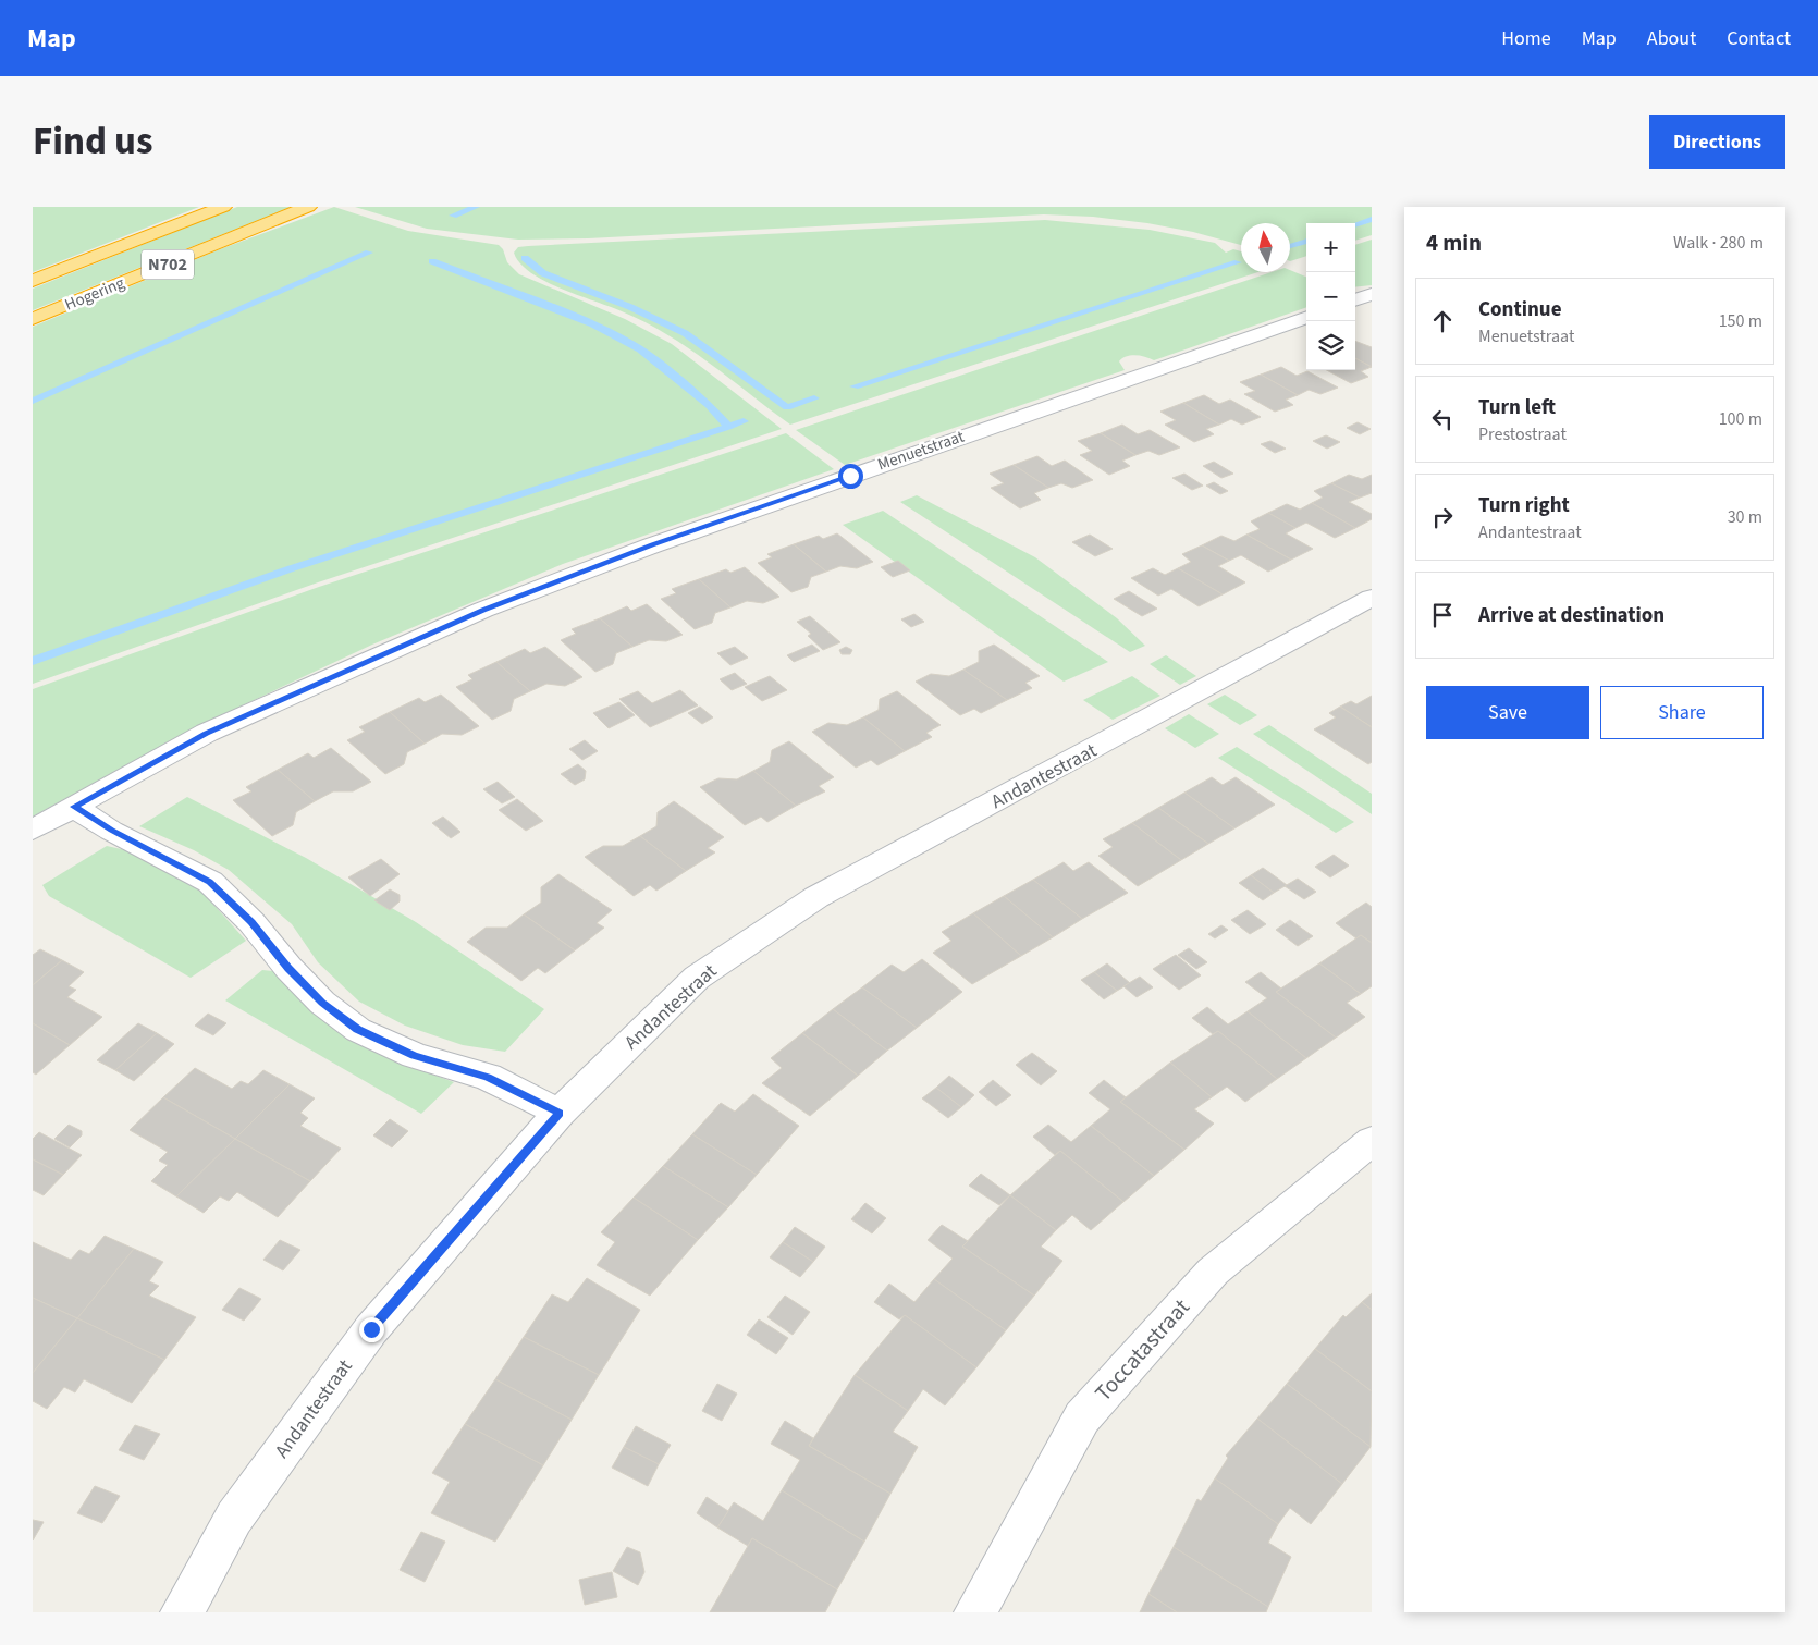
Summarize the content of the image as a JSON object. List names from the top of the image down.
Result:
{
  "streets": {
    "highway": ["N702", "Hogering"],
    "street": ["Menuetstraat", "Andantestraat", "Toccatastraat"]
  },
  "north": "top",
  "page": {
    "header": "Map",
    "nav": [
      "Home",
      "Map",
      "About",
      "Contact"
    ],
    "title": "Find us",
    "buttons": [
      "Directions",
      ["Save", "Share"]
    ],
    "heading": ["4 min", "Walk · 280 m"],
    "map_buttons": ["+", "−"],
    "list": [
      ["Continue", "Menuetstraat", "150 m"],
      ["Turn left", "Prestostraat", "100 m"],
      ["Turn right", "Andantestraat", "30 m"],
      "Arrive at destination"
    ]
  }
}
